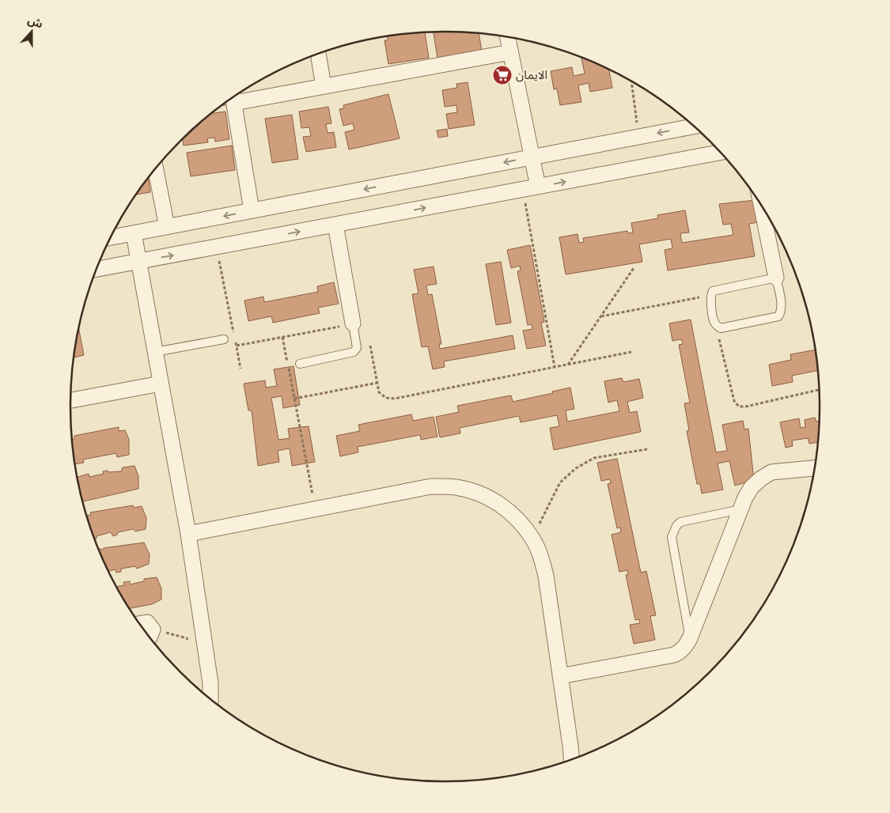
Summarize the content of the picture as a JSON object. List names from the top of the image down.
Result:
{
  "places": {
    "supermarket": ["الايمان"]
  },
  "north": "top"
}
